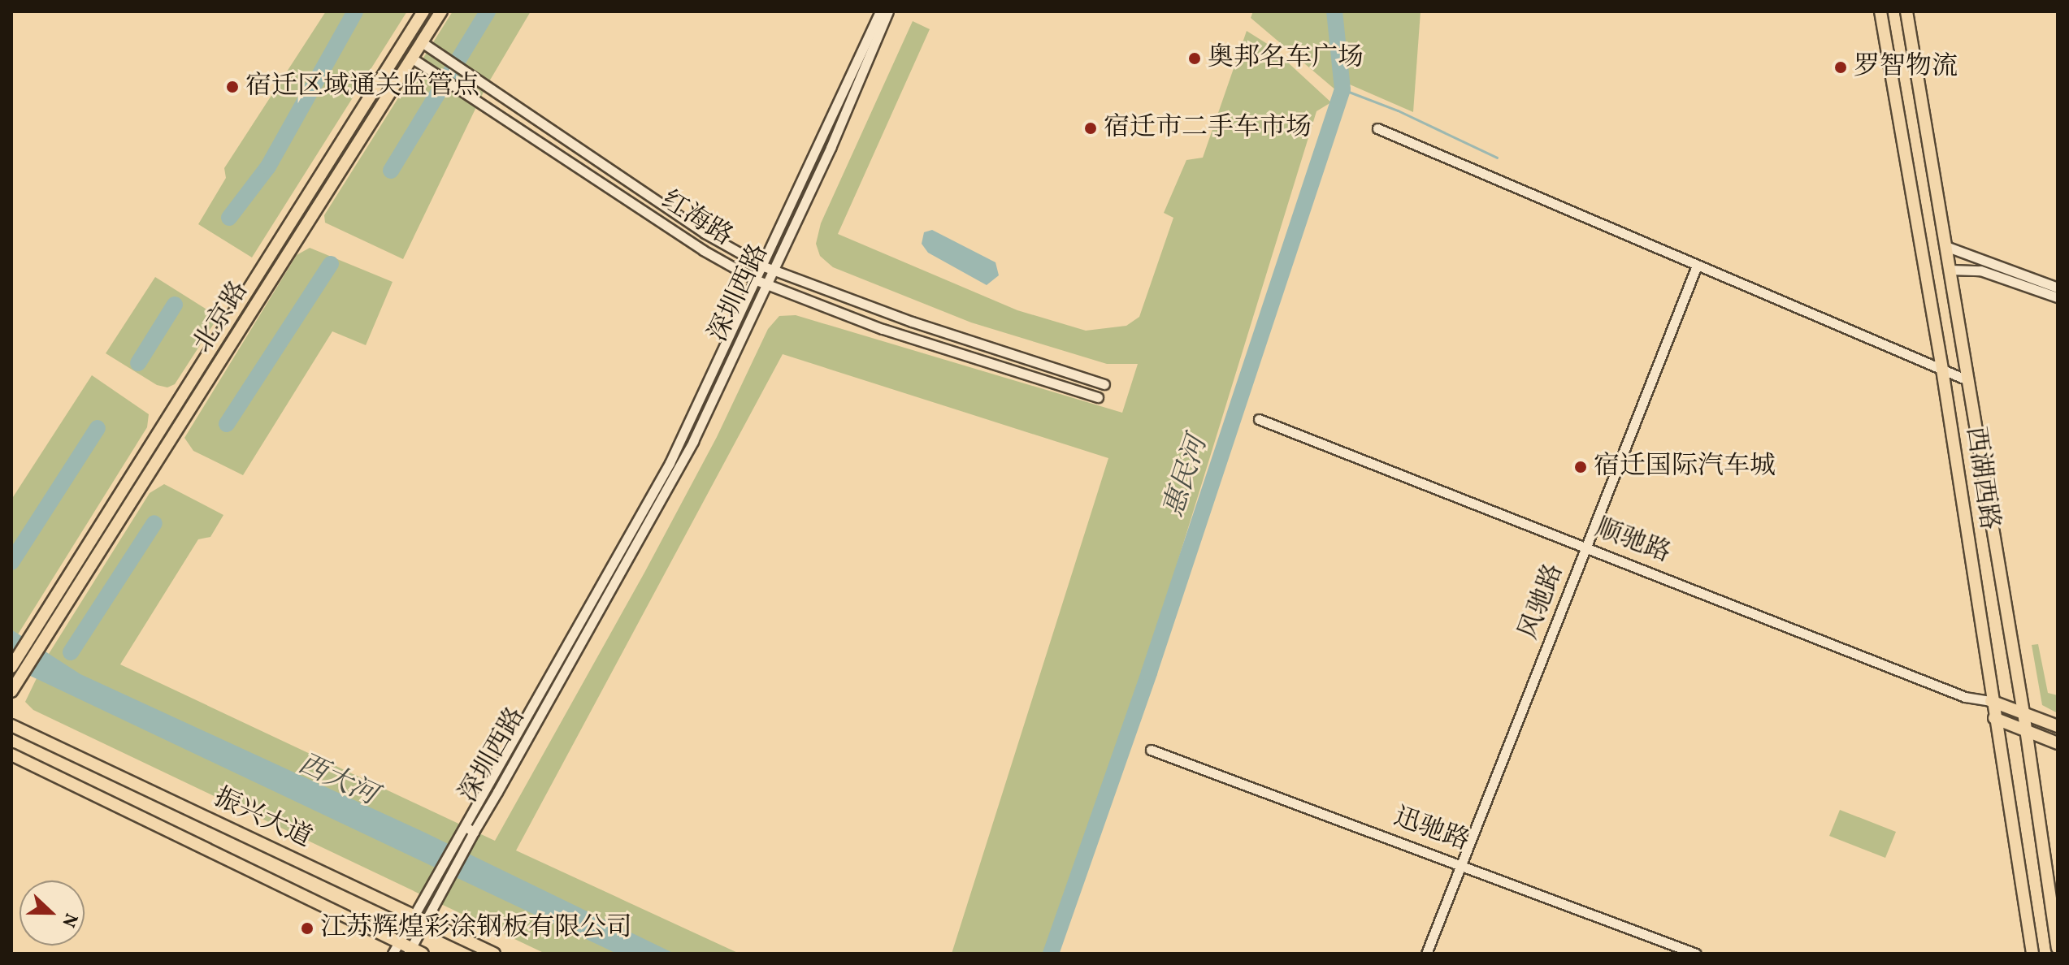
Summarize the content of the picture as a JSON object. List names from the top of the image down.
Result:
{
  "streets": {
    "main road": ["北京路", "西湖西路", "振兴大道"],
    "street": [
      "红海路",
      "深圳西路",
      "顺驰路",
      "风驰路",
      "迅驰路"
    ]
  },
  "crossings": [
    ["红海路", "深圳西路"],
    ["红海路", "北京路"],
    ["西湖西路", "顺驰路"],
    ["顺驰路", "风驰路"],
    ["风驰路", "迅驰路"]
  ],
  "water": ["惠民河", "西大河"],
  "places": [
    "奥邦名车广场",
    "罗智物流",
    "宿迁区域通关监管点",
    "宿迁市二手车市场",
    "宿迁国际汽车城",
    "江苏辉煌彩涂钢板有限公司"
  ],
  "north": "right"
}
